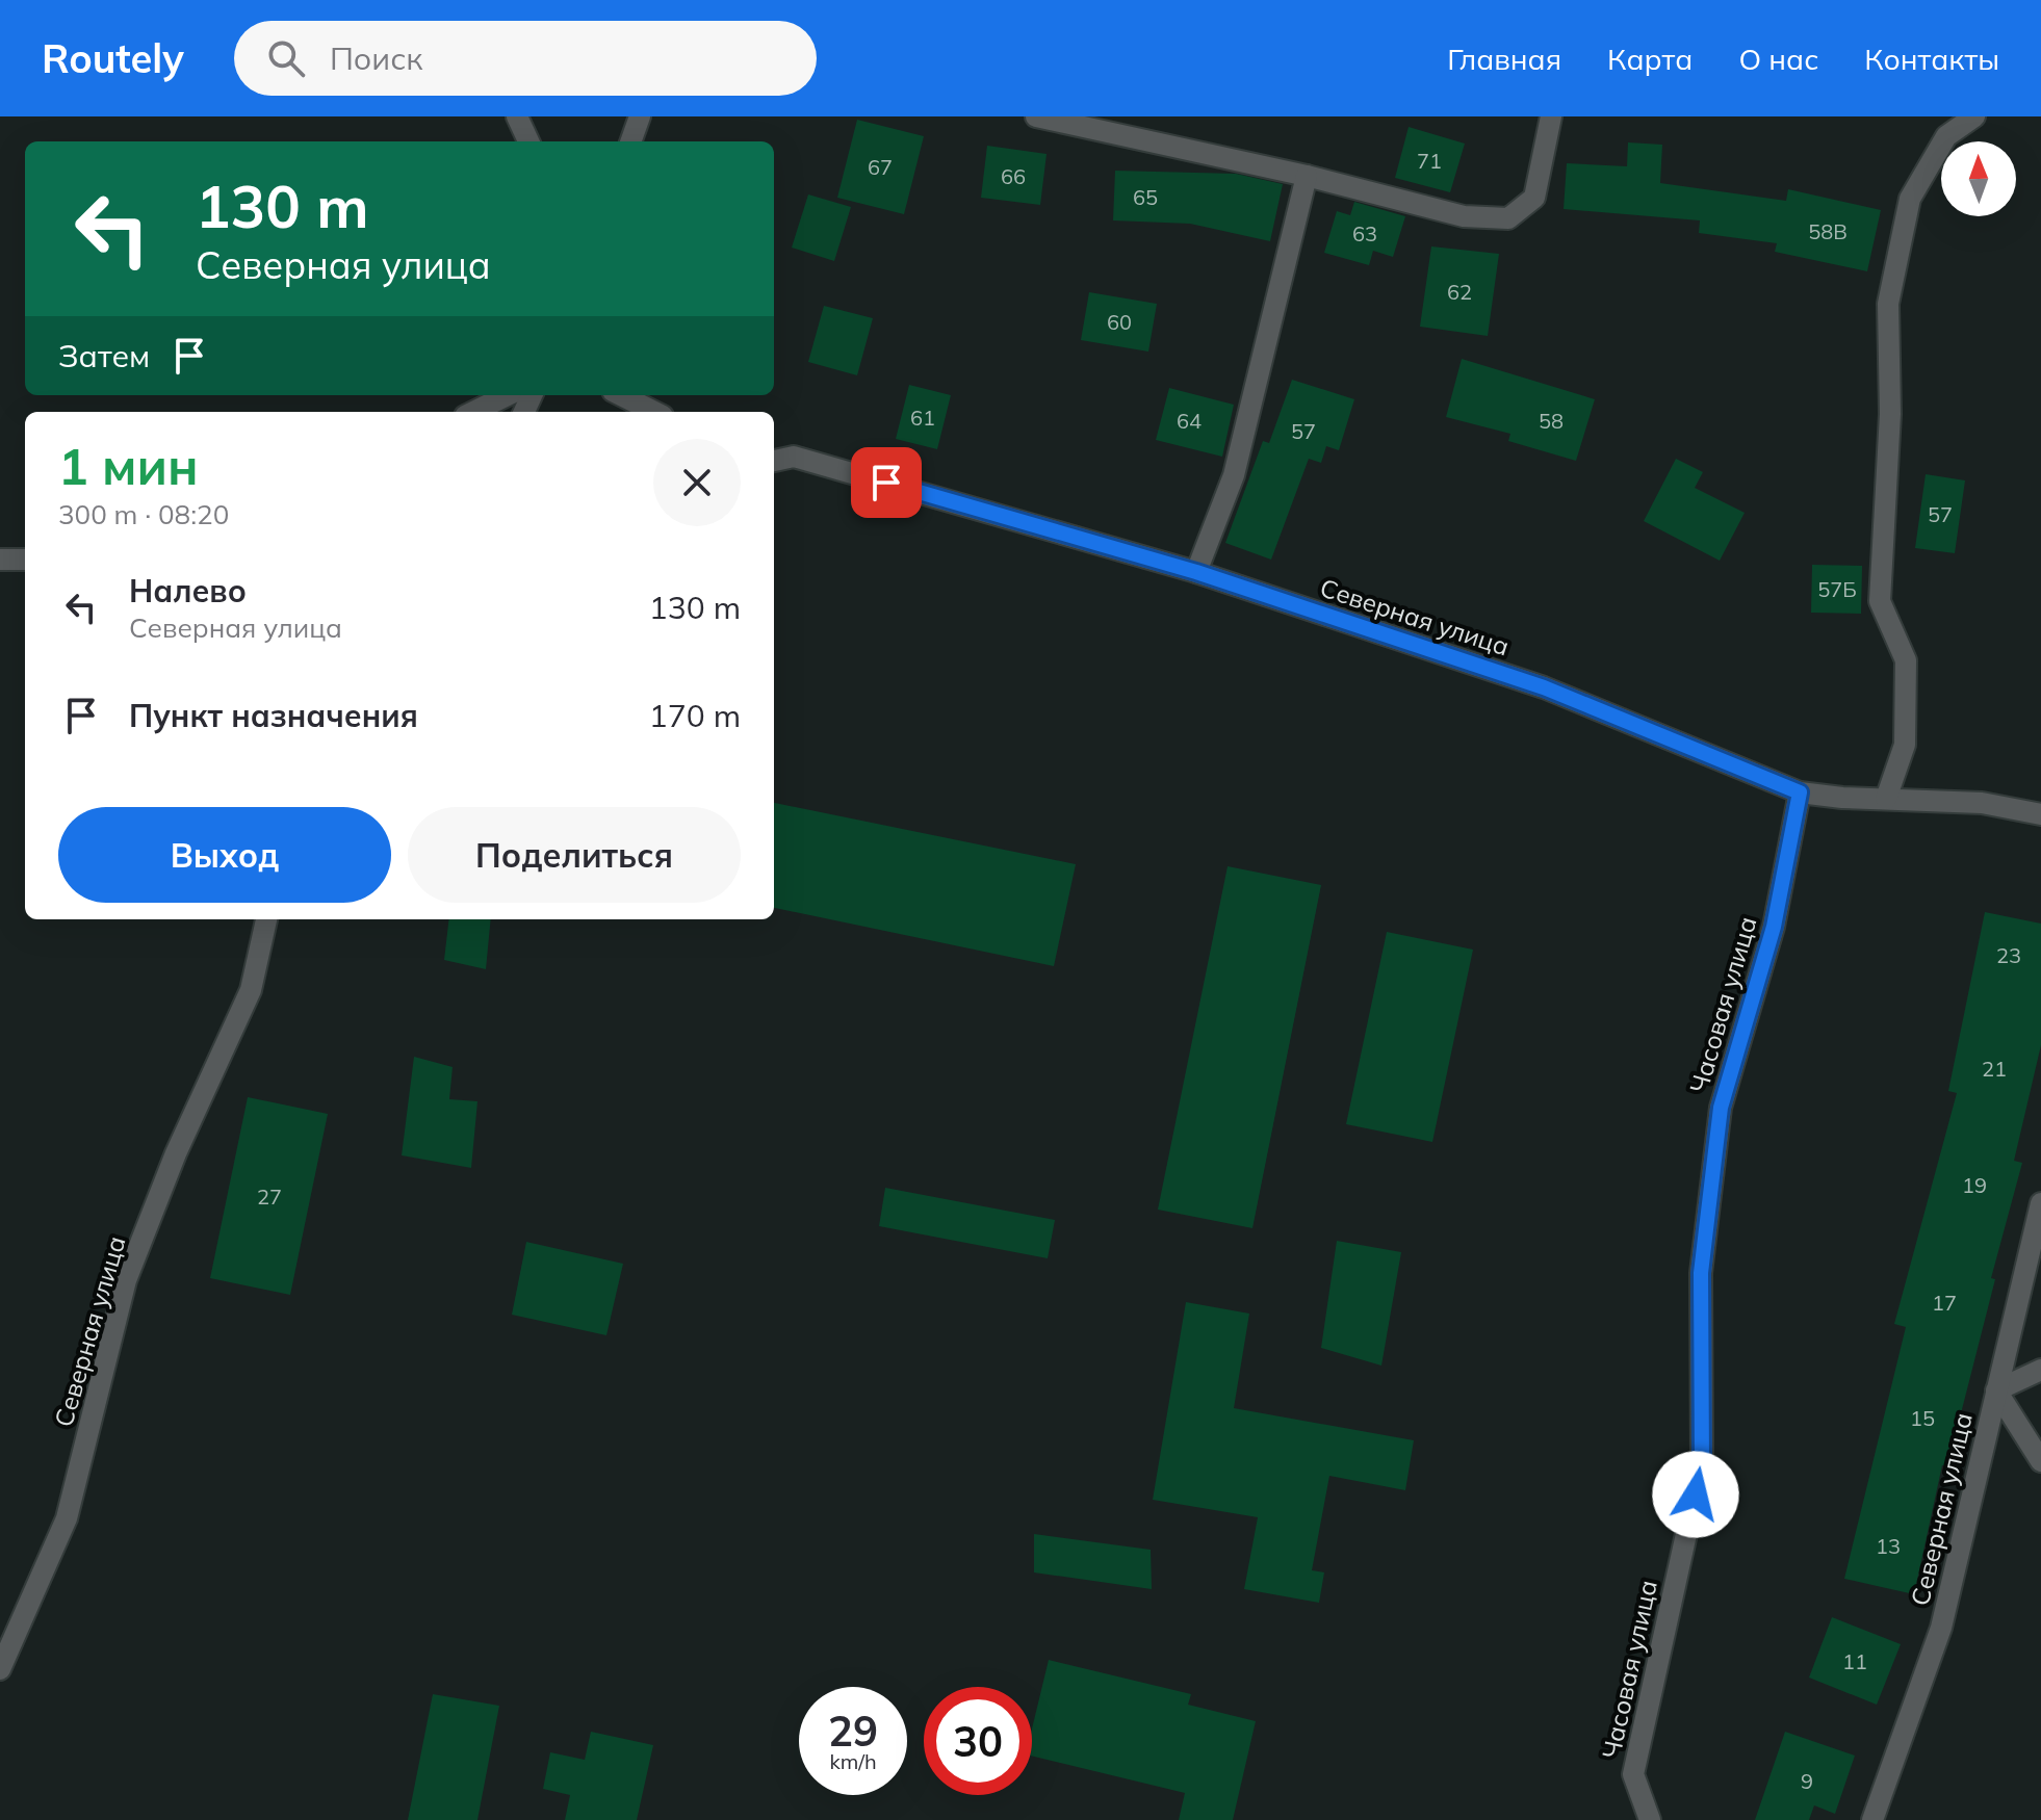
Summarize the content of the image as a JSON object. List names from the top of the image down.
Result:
{
  "streets": {
    "street": ["Северная улица", "Часовая улица"]
  },
  "crossings": [
    ["Северная улица", "Часовая улица"]
  ],
  "house_numbers": [
    "71",
    "67",
    "66",
    "65",
    "58В",
    "63",
    "62",
    "60",
    "61",
    "64",
    "58",
    "57",
    "57",
    "57Б",
    "23",
    "21",
    "19",
    "27",
    "17",
    "15",
    "13",
    "11",
    "9"
  ],
  "north": "top",
  "page": {
    "header": "Routely",
    "search": "Поиск",
    "nav": [
      "Главная",
      "Карта",
      "О нас",
      "Контакты"
    ],
    "turn": ["130 m", "Северная улица"],
    "then": "Затем",
    "heading": ["1 мин", "300 m · 08:20"],
    "list": [
      {
        "name": "Налево",
        "note": "Северная улица",
        "value": "130 m"
      },
      {
        "name": "Пункт назначения",
        "value": "170 m"
      }
    ],
    "buttons": ["Выход", "Поделиться"],
    "speed": "29 km/h",
    "limit": "30"
  }
}
